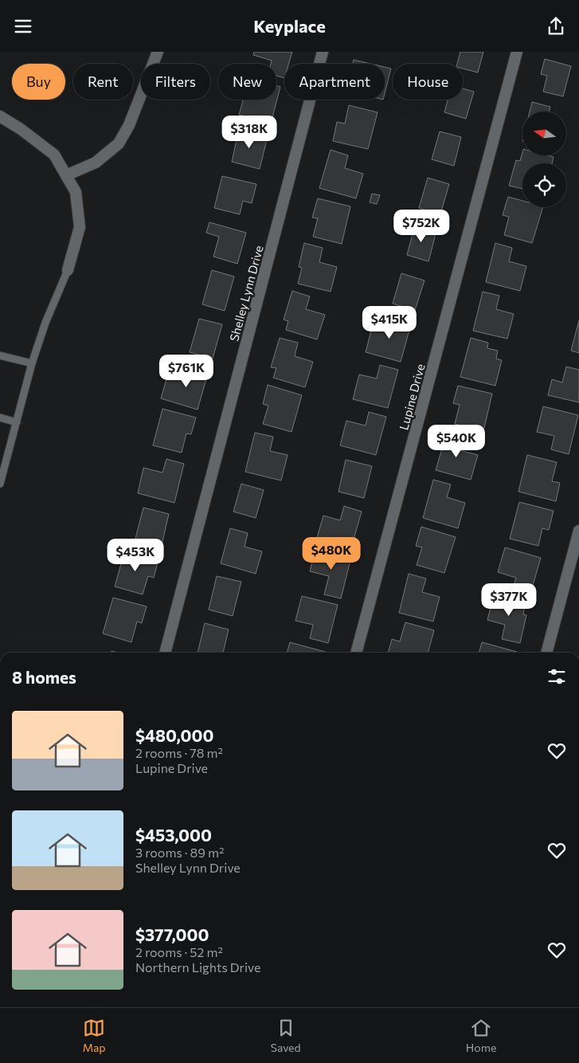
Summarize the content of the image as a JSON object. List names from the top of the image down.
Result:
{
  "streets": {
    "street": ["Shelley Lynn Drive", "Lupine Drive"]
  },
  "north": "left",
  "page": {
    "header": "Keyplace",
    "chip": [
      "Buy",
      "Rent",
      "Filters",
      "New",
      "Apartment",
      "House"
    ],
    "price": [
      "$318K",
      "$752K",
      "$415K",
      "$761K",
      "$540K",
      "$480K",
      "$453K",
      "$377K"
    ],
    "heading": "8 homes",
    "list": [
      {
        "name": "$480,000",
        "note": "2 rooms · 78 m² · Lupine Drive"
      },
      {
        "name": "$453,000",
        "note": "3 rooms · 89 m² · Shelley Lynn Drive"
      },
      {
        "name": "$377,000",
        "note": "2 rooms · 52 m² · Northern Lights Drive"
      }
    ],
    "tabs": ["Map", "Saved", "Home"]
  }
}
